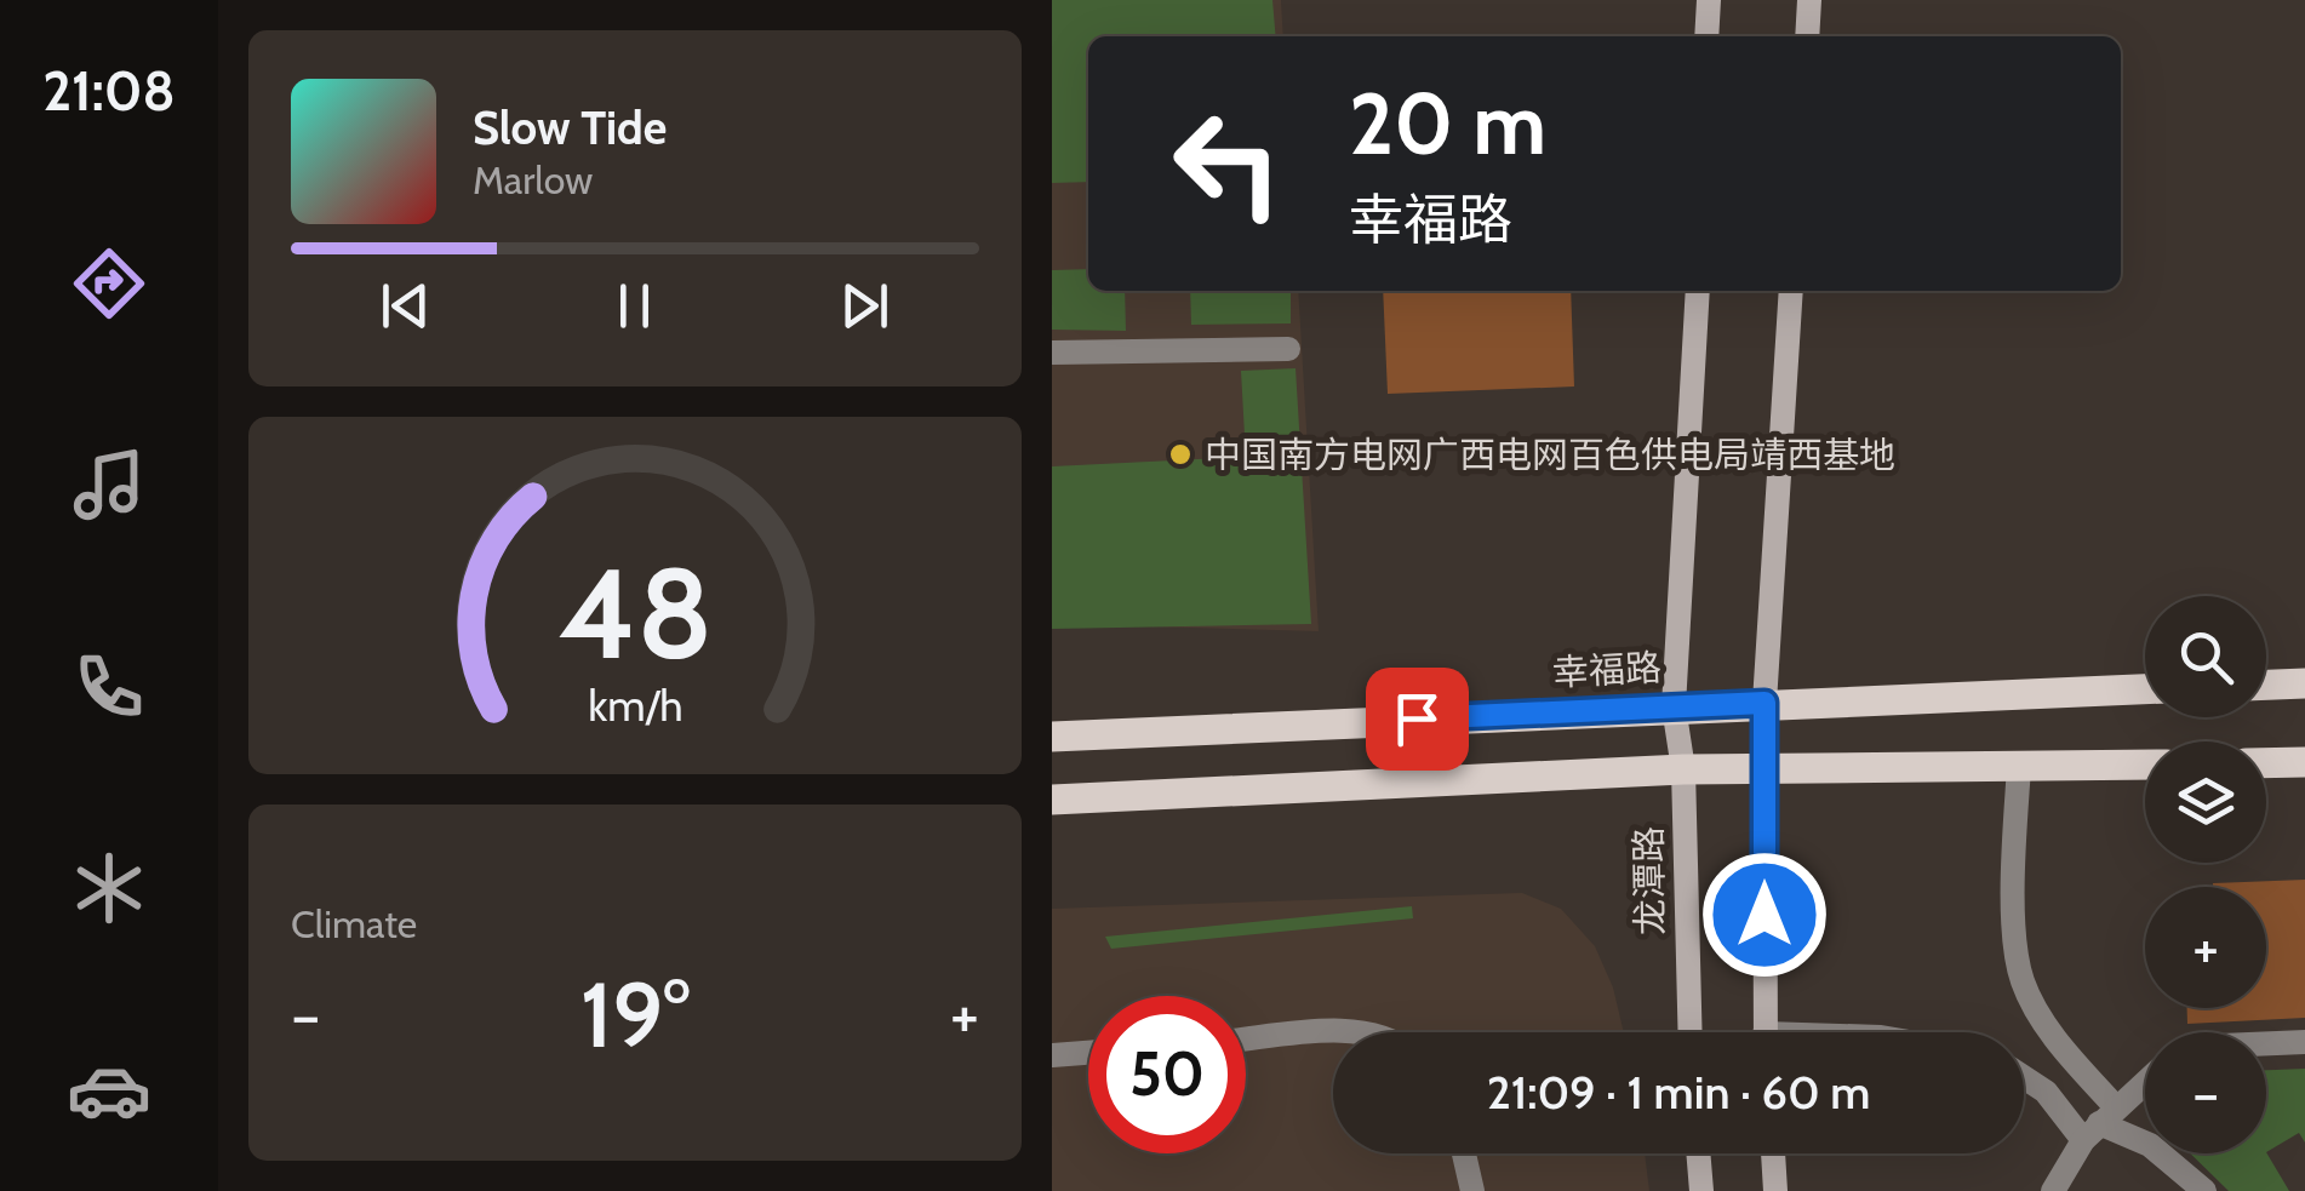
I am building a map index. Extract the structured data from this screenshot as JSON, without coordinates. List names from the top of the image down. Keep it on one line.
{"streets":{"main road":["幸福路","龙潭路"]},"crossings":[["幸福路","龙潭路"]],"places":["中国南方电网广西电网百色供电局靖西基地"],"page":{"tabs":"21:08","turn":["20 m","幸福路"],"song":["Slow Tide","Marlow"],"map_buttons":["+","−"],"tile":"Climate","heat":["−","19°","+"],"limit":"50","trip":"21:09 · 1 min · 60 m","gauge":["48","km/h"]}}
